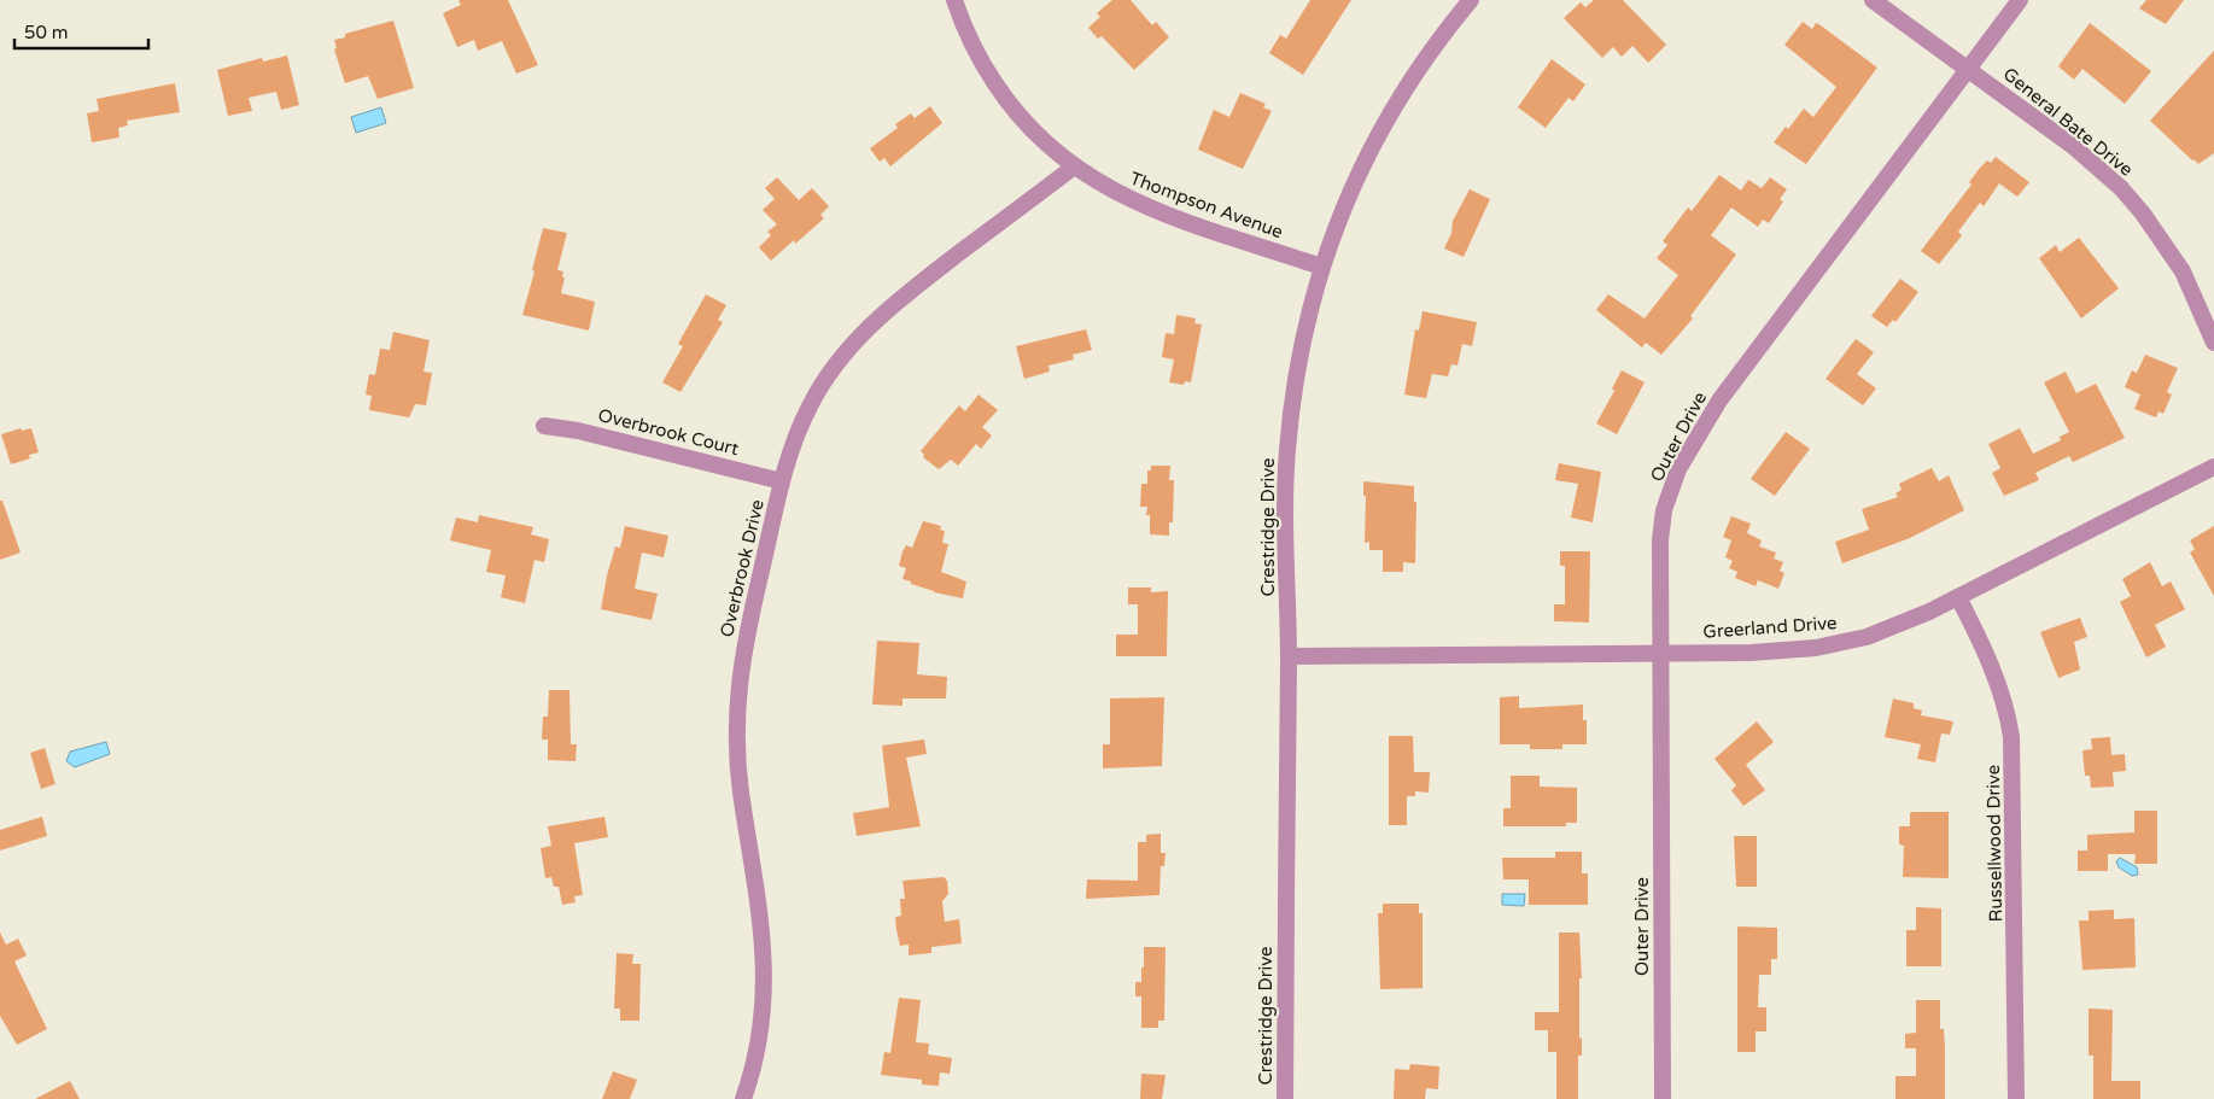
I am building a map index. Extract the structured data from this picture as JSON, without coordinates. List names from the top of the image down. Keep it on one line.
{"streets":{"street":["General Bate Drive","Thompson Avenue","Overbrook Court","Outer Drive","Crestridge Drive","Overbrook Drive","Greerland Drive","Russellwood Drive"]},"crossings":[["General Bate Drive","Outer Drive"],["Thompson Avenue","Crestridge Drive"],["Thompson Avenue","Overbrook Drive"],["Overbrook Court","Overbrook Drive"],["Outer Drive","Greerland Drive"],["Crestridge Drive","Greerland Drive"],["Greerland Drive","Russellwood Drive"]],"scale_bar":"50 m"}
